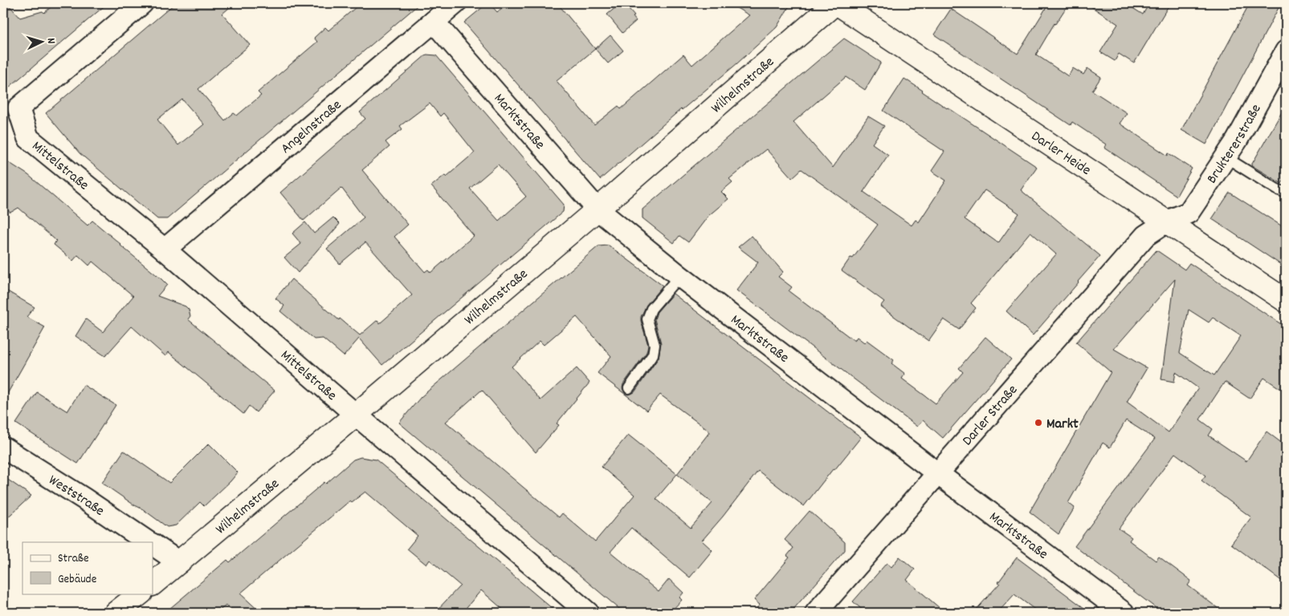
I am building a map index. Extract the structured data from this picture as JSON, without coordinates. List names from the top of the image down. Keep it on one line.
{"streets":{"street":["Wilhelmstraße","Marktstraße","Angelnstraße","Bruktererstraße","Darler Heide","Mittelstraße","Darler Straße","Weststraße"]},"crossings":[["Wilhelmstraße","Marktstraße"],["Wilhelmstraße","Darler Heide"],["Wilhelmstraße","Mittelstraße"],["Wilhelmstraße","Weststraße"],["Marktstraße","Angelnstraße"],["Marktstraße","Darler Straße"],["Angelnstraße","Mittelstraße"],["Bruktererstraße","Darler Heide"],["Bruktererstraße","Darler Straße"],["Darler Heide","Darler Straße"]],"places":["Markt"],"legend":["Straße","Gebäude"],"north":"right"}
